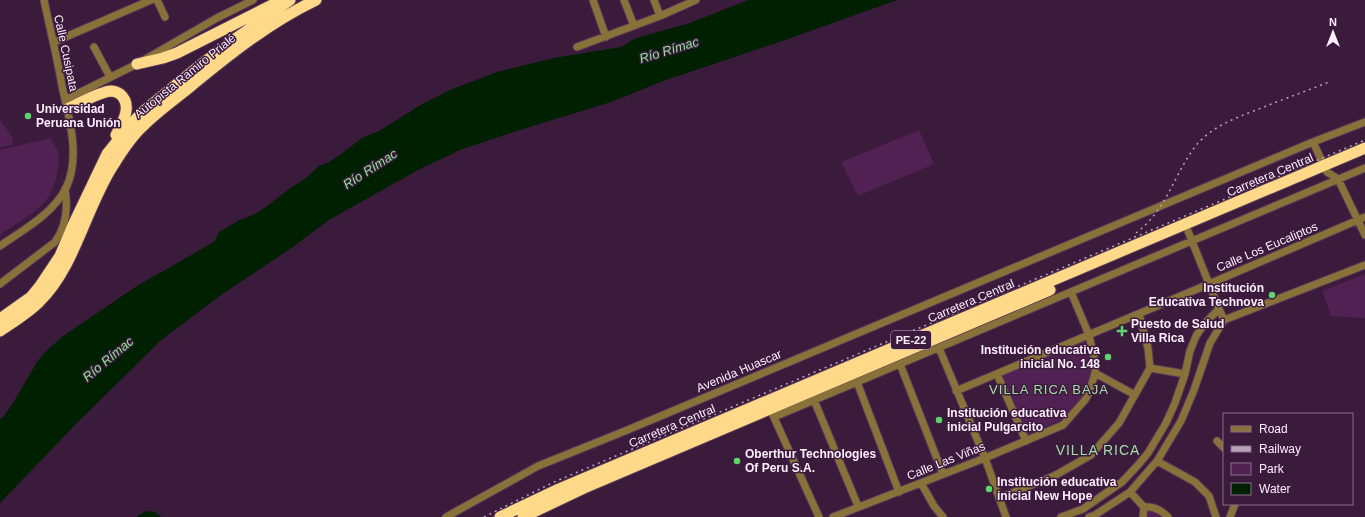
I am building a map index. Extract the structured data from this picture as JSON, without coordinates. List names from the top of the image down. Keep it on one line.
{"streets":{"highway":["Autopista Ramiro Prialé","Carretera Central","PE-22"],"street":["Calle Cusipata","Calle Los Eucaliptos","Avenida Huascar","Calle Las Viñas"]},"crossings":[["Calle Los Eucaliptos","Calle Las Viñas"]],"districts":["VILLA RICA BAJA","VILLA RICA"],"water":["Río Rímac"],"places":{"other":["Universidad Peruana Unión","Institución Educativa Technova","Institución educativa inicial No. 148","Institución educativa inicial Pulgarcito","Oberthur Technologies Of Peru S.A.","Institución educativa inicial New Hope"],"health":["Puesto de Salud Villa Rica"]},"legend":["Road","Railway","Park","Water"],"north":"top"}
